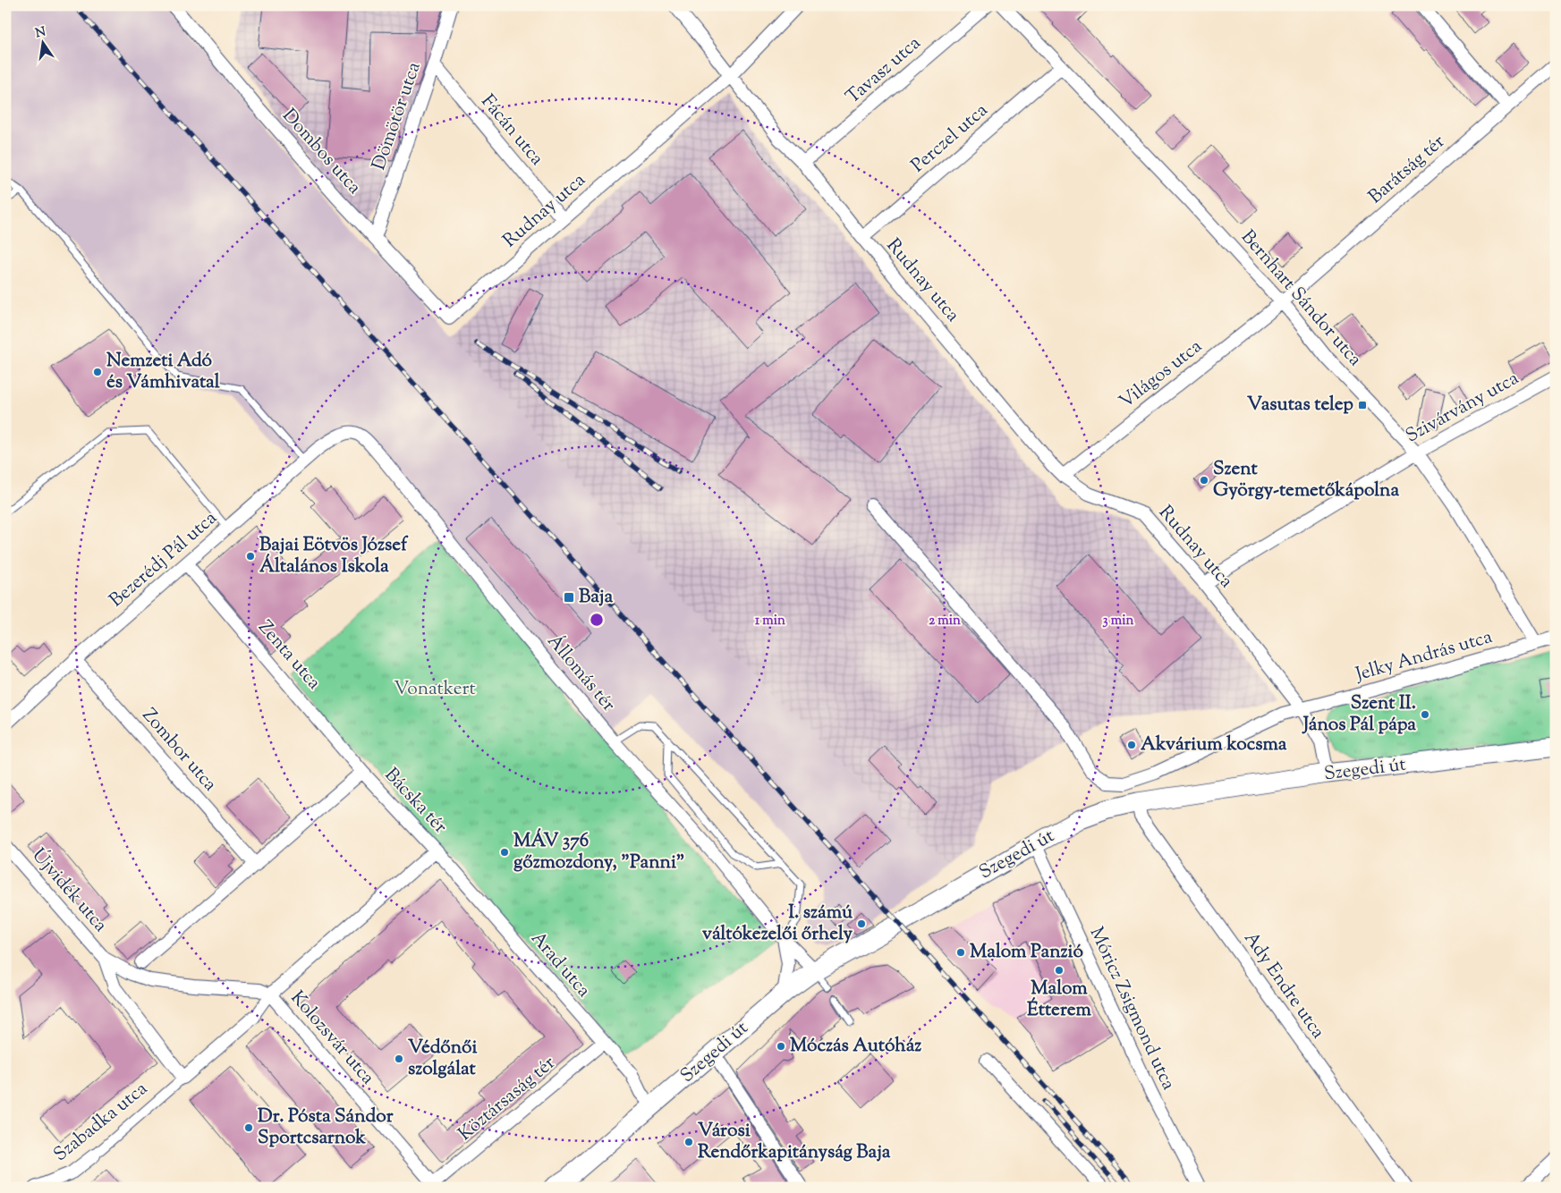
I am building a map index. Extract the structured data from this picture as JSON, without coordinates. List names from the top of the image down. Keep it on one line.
{"streets":{"main road":["Szegedi út"],"street":["Tavasz utca","Dömötör utca","Fácán utca","Perczel utca","Dombos utca","Barátság tér","Rudnay utca","Bernhart Sándor utca","Világos utca","Szivárvány utca","Bezerédj Pál utca","Zenta utca","Jelky András utca","Állomás tér","Zombor utca","Bácska tér","Újvidék utca","Arad utca","Ady Endre utca","Móricz Zsigmond utca","Kolozsvár utca","Köztársaság tér","Szabadka utca"]},"crossings":[["Tavasz utca","Rudnay utca"],["Dömötör utca","Fácán utca"],["Dömötör utca","Dombos utca"],["Fácán utca","Rudnay utca"],["Perczel utca","Rudnay utca"],["Perczel utca","Bernhart Sándor utca"],["Dombos utca","Rudnay utca"],["Barátság tér","Bernhart Sándor utca"],["Barátság tér","Világos utca"],["Rudnay utca","Világos utca"],["Rudnay utca","Szivárvány utca"],["Rudnay utca","Jelky András utca"],["Rudnay utca","Szegedi út"],["Bernhart Sándor utca","Világos utca"],["Bernhart Sándor utca","Szivárvány utca"],["Bernhart Sándor utca","Jelky András utca"],["Bezerédj Pál utca","Zenta utca"],["Bezerédj Pál utca","Állomás tér"],["Bezerédj Pál utca","Zombor utca"],["Zenta utca","Bácska tér"],["Állomás tér","Szegedi út"],["Zombor utca","Bácska tér"],["Szegedi út","Arad utca"],["Szegedi út","Ady Endre utca"],["Szegedi út","Móricz Zsigmond utca"],["Bácska tér","Arad utca"],["Bácska tér","Kolozsvár utca"],["Bácska tér","Szabadka utca"],["Arad utca","Köztársaság tér"],["Kolozsvár utca","Köztársaság tér"]],"parks":["Vonatkert"],"places":{"other":["Nemzeti Adó és Vámhivatal","Szent György-temetőkápolna","Bajai Eötvös József Általános Iskola","Szent II. János Pál pápa","Akvárium kocsma","MÁV 376 gőzmozdony, \"Panni\"","I. számú váltókezelői őrhely","Malom Panzió","Malom Étterem","Móczás Autóház","Védőnői szolgálat","Dr. Pósta Sándor Sportcsarnok","Városi Rendőrkapitányság Baja"],"transit":["Vasutas telep","Baja"]},"north":"top","rings":["1 min","2 min","3 min"]}
